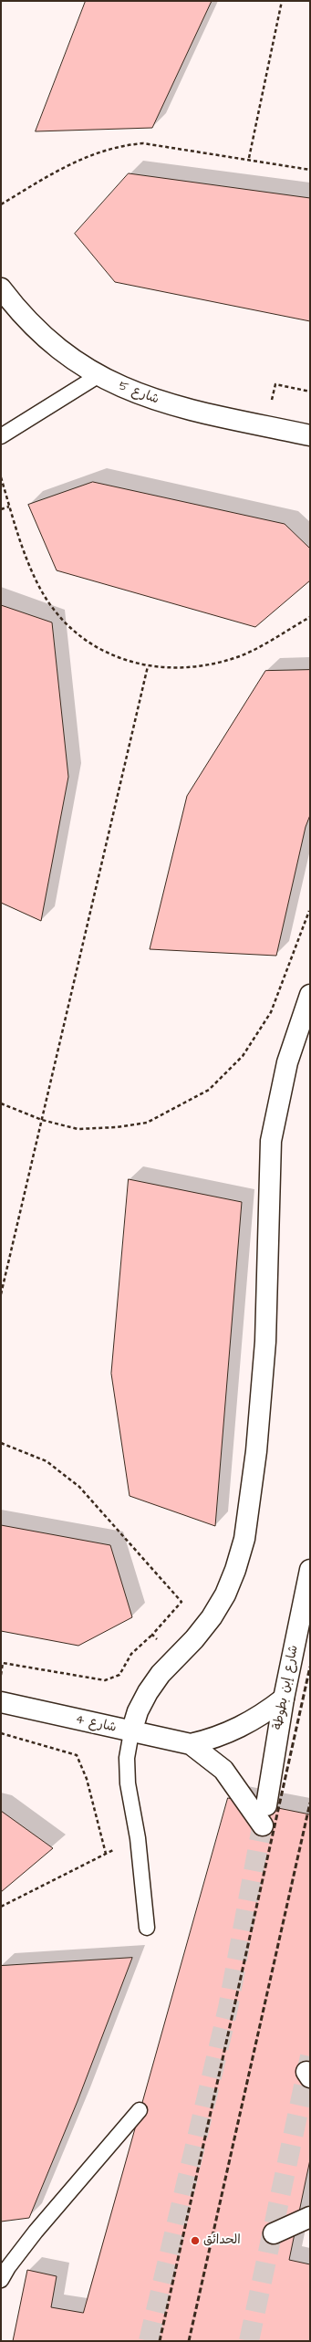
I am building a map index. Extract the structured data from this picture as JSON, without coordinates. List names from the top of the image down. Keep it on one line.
{"streets":{"street":["شارع 5","شارع إبن بطوطة","شارع 4"]},"crossings":[["شارع إبن بطوطة","شارع 4"]],"places":["الحدائق"]}
